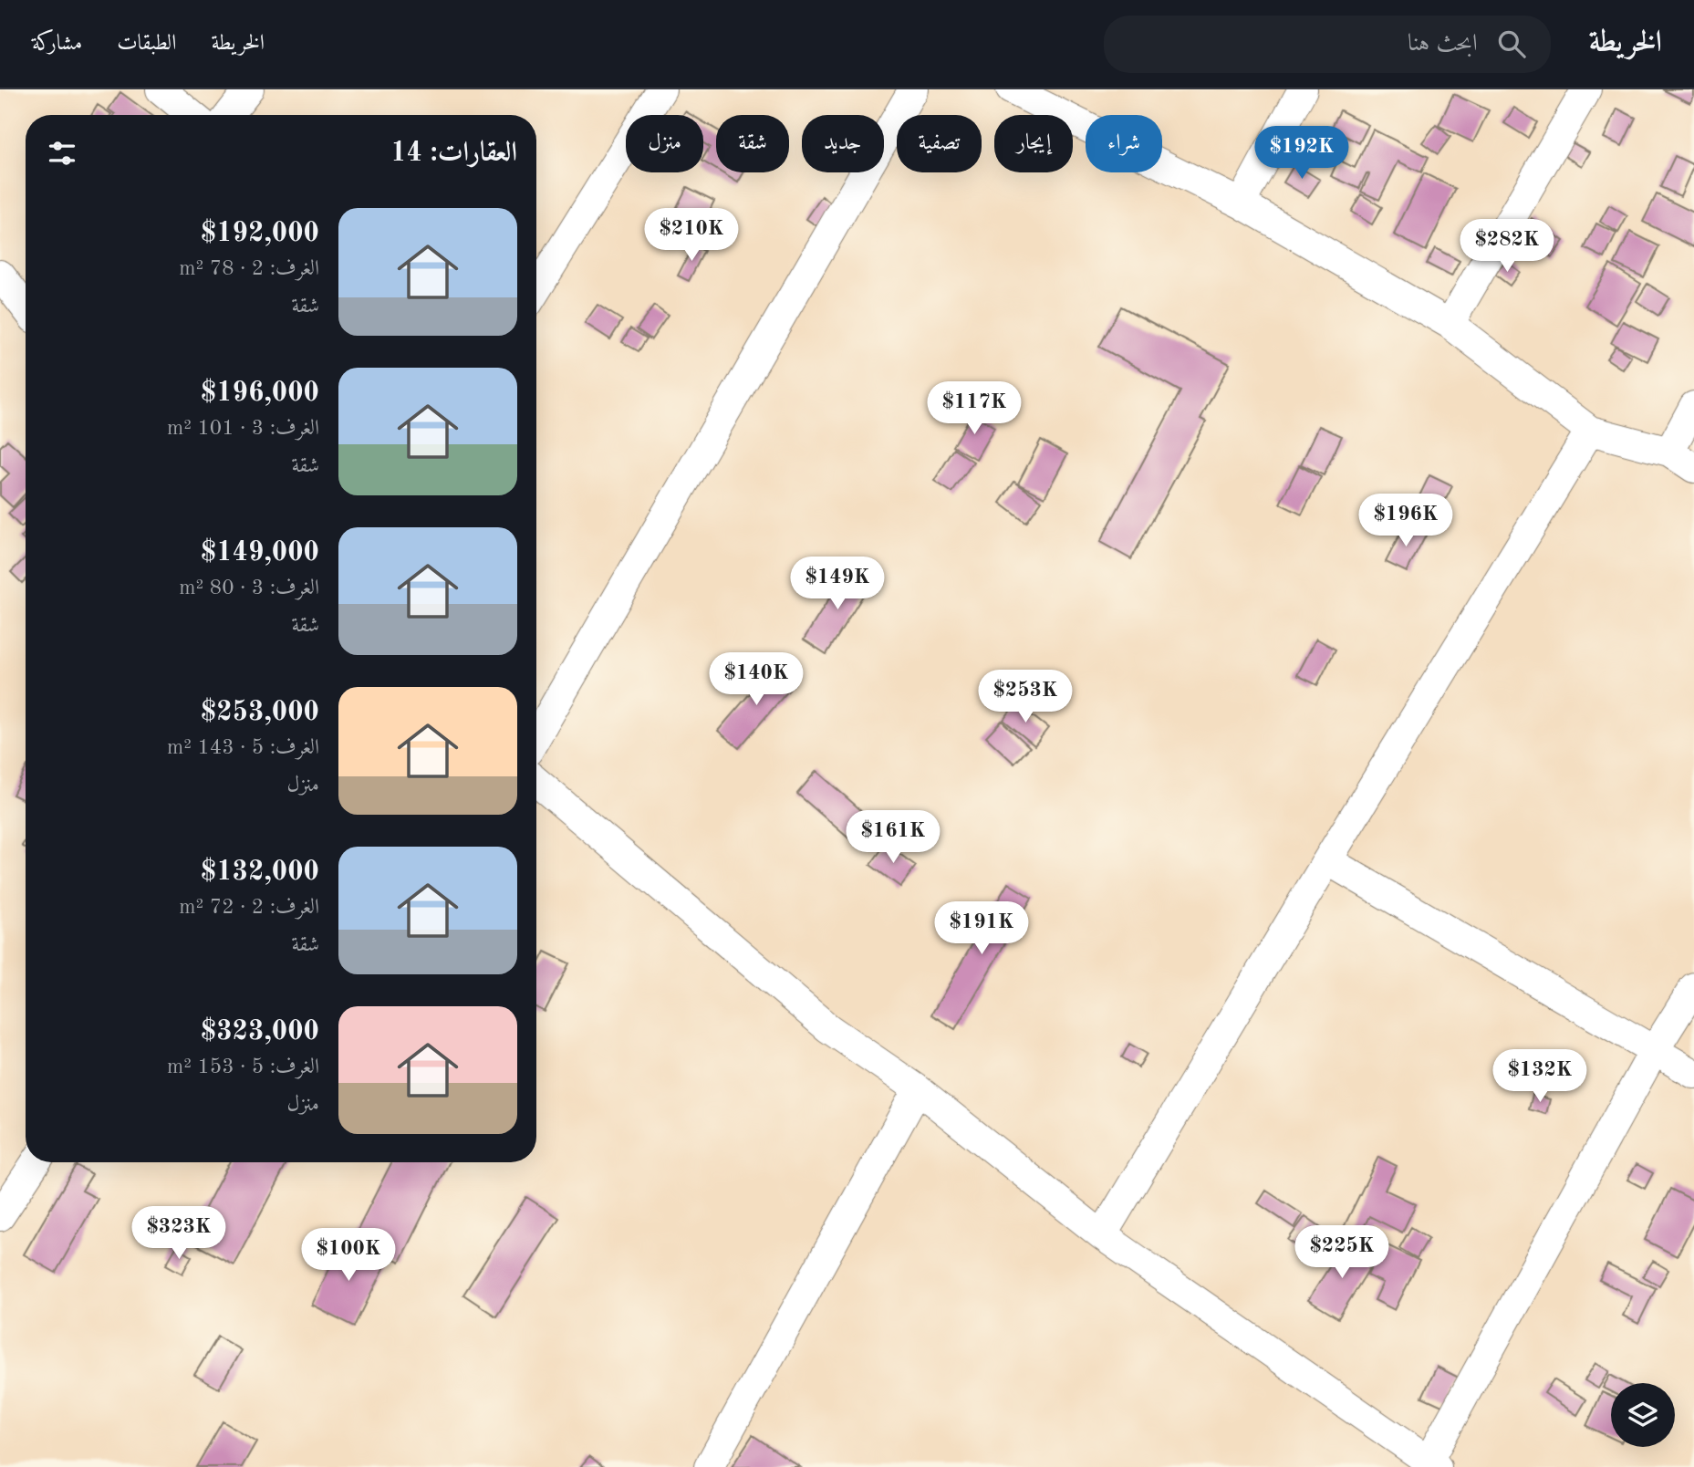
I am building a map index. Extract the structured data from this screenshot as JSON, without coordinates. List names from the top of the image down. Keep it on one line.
{"page":{"header":"الخريطة","search":"ابحث هنا","nav":["الخريطة","الطبقات","مشاركة"],"chip":["شراء","إيجار","تصفية","جديد","شقة","منزل"],"heading":"العقارات: 14","price":["$192K","$210K","$282K","$117K","$196K","$149K","$140K","$253K","$161K","$191K","$132K","$323K","$225K","$100K"],"list":[{"name":"$192,000","note":"الغرف: 2 · 78 m² · شقة"},{"name":"$196,000","note":"الغرف: 3 · 101 m² · شقة"},{"name":"$149,000","note":"الغرف: 3 · 80 m² · شقة"},{"name":"$253,000","note":"الغرف: 5 · 143 m² · منزل"},{"name":"$132,000","note":"الغرف: 2 · 72 m² · شقة"},{"name":"$323,000","note":"الغرف: 5 · 153 m² · منزل"}]}}
